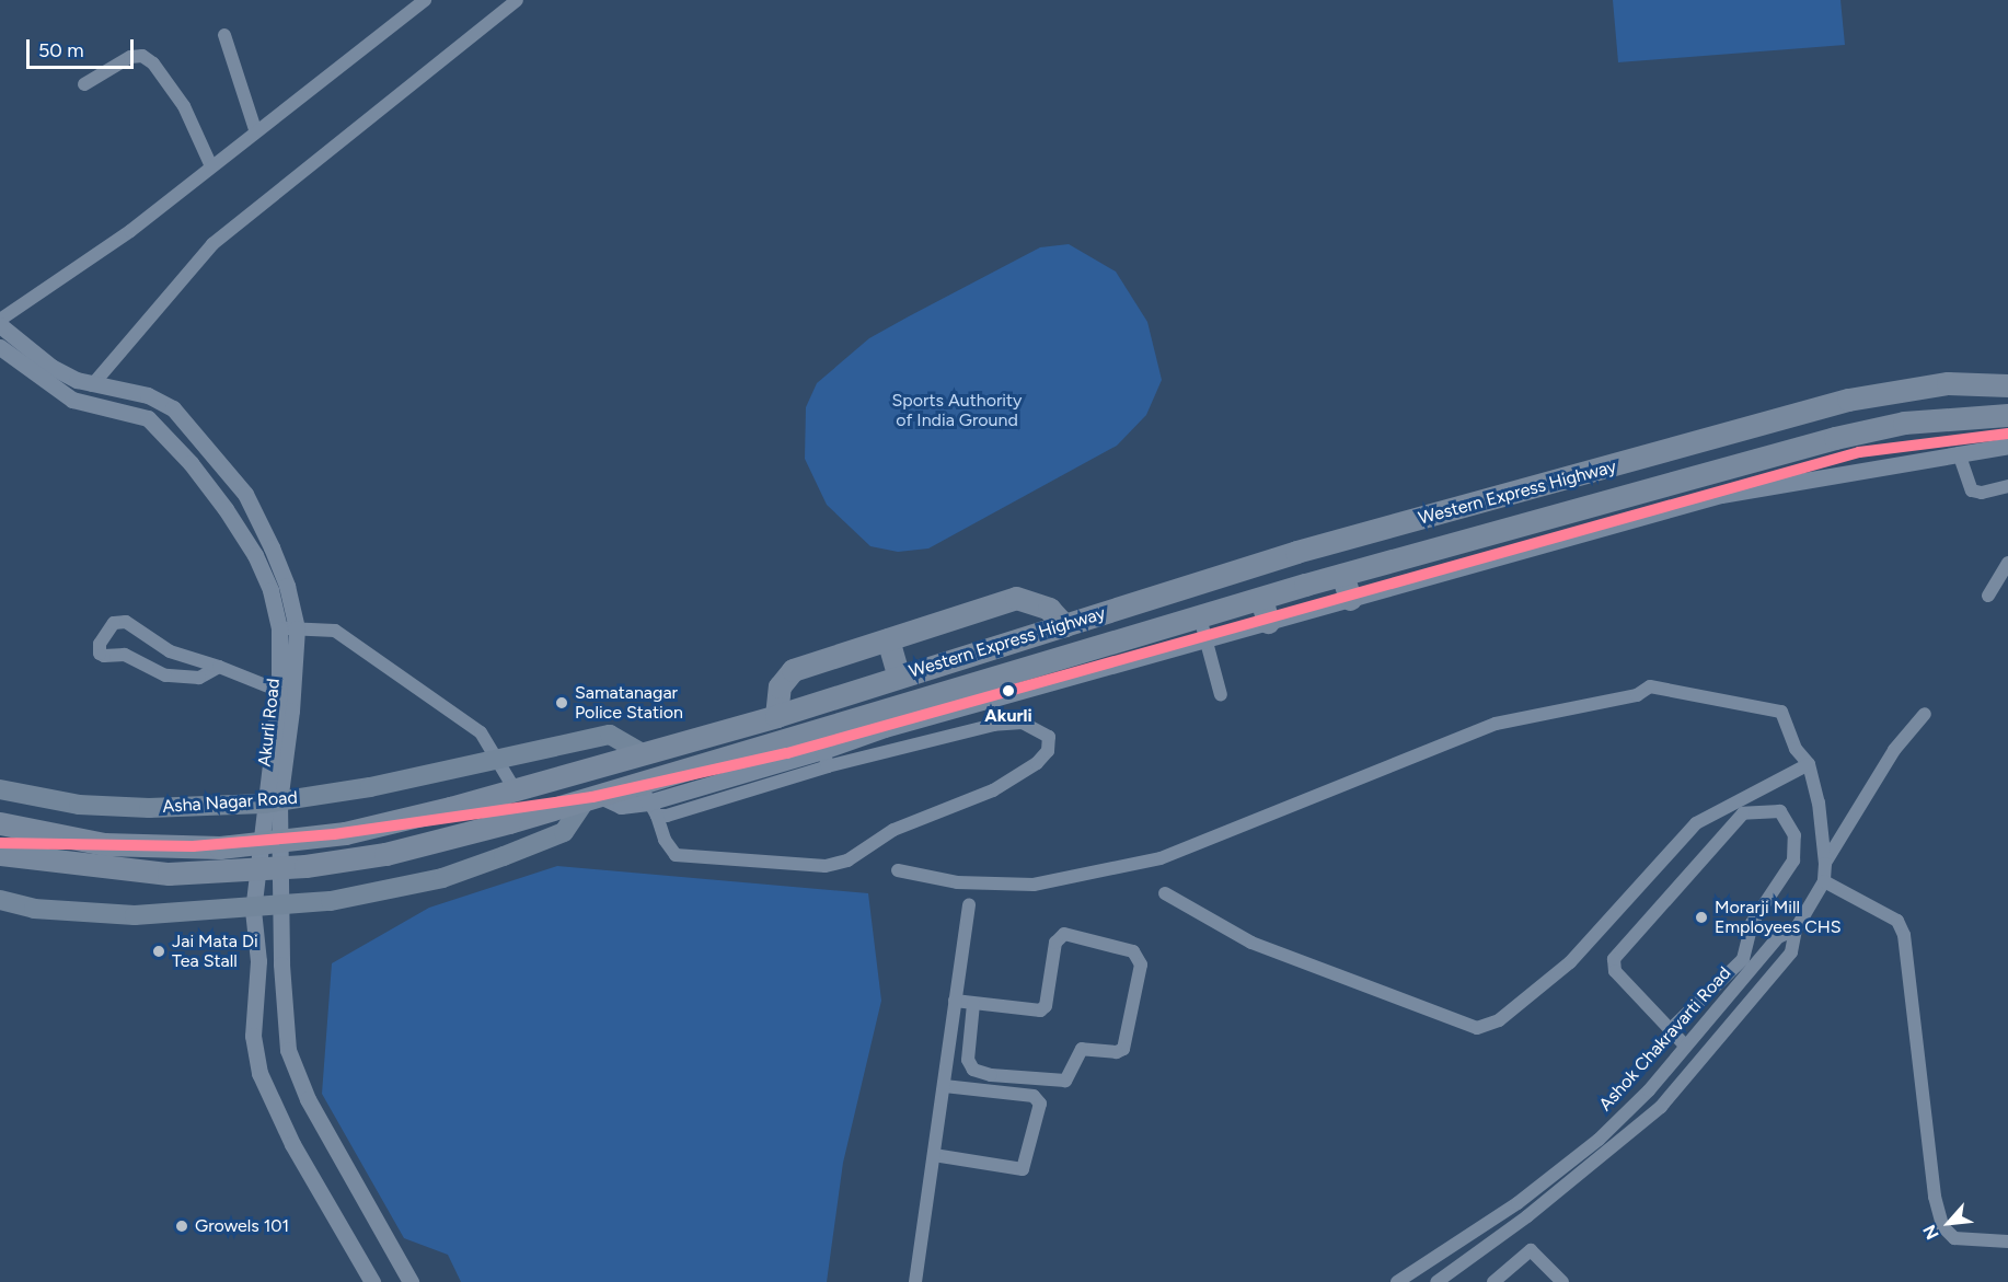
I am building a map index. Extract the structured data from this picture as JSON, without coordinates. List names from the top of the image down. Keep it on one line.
{"streets":{"highway":["Western Express Highway"],"main road":["Asha Nagar Road"],"street":["Akurli Road","Ashok Chakravarti Road"]},"crossings":[["Western Express Highway","Asha Nagar Road"],["Akurli Road","Asha Nagar Road"]],"parks":["Sports Authority of India Ground"],"places":["Akurli","Samatanagar Police Station","Morarji Mill Employees CHS","Jai Mata Di Tea Stall","Growels 101"],"scale_bar":"50 m","north":"bottom left"}
